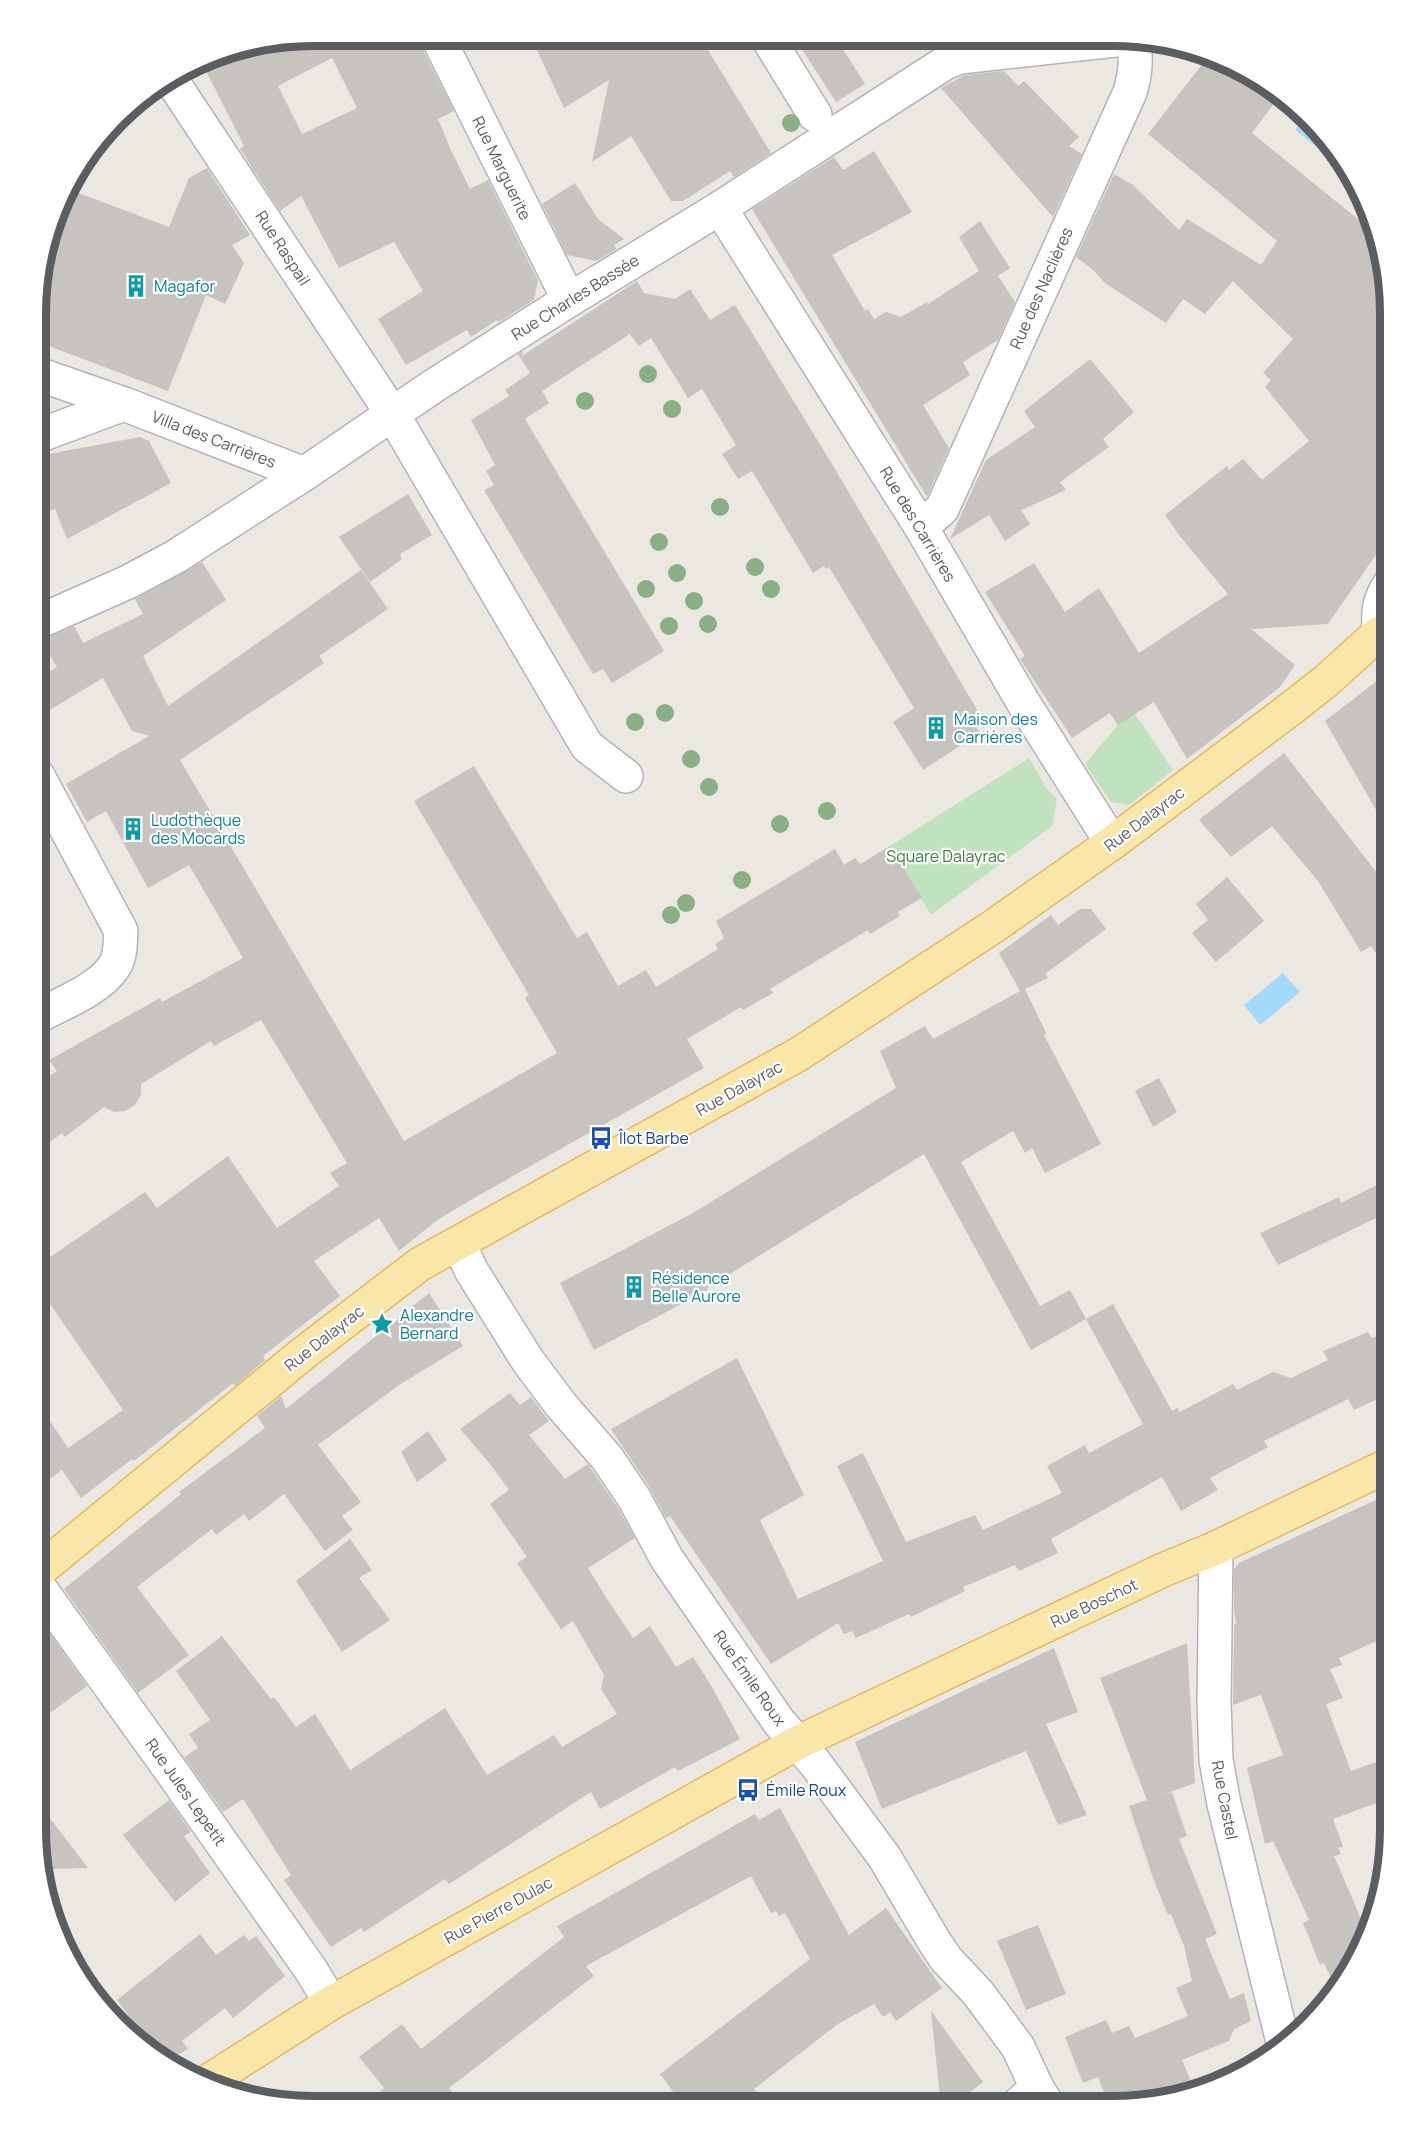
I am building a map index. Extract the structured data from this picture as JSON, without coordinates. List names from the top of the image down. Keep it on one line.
{"streets":{"main road":["Rue Dalayrac","Rue Boschot","Rue Pierre Dulac"],"street":["Rue Marguerite","Rue Raspail","Rue des Naclières","Rue Charles Bassée","Villa des Carrières","Rue des Carrières","Rue Émile Roux","Rue Jules Lepetit","Rue Castel"]},"crossings":[["Rue Marguerite","Rue Charles Bassée"],["Rue Raspail","Rue Charles Bassée"],["Rue des Naclières","Rue des Carrières"],["Rue Charles Bassée","Villa des Carrières"],["Rue Charles Bassée","Rue des Carrières"],["Rue des Carrières","Rue Dalayrac"],["Rue Dalayrac","Rue Émile Roux"],["Rue Boschot","Rue Émile Roux"],["Rue Boschot","Rue Castel"],["Rue Boschot","Rue Pierre Dulac"],["Rue Émile Roux","Rue Pierre Dulac"],["Rue Jules Lepetit","Rue Pierre Dulac"]],"parks":["Square Dalayrac"],"places":{"building":["Magafor","Maison des Carrières","Ludothèque des Mocards","Résidence Belle Aurore"],"bus stop":["Îlot Barbe","Émile Roux"],"place":["Alexandre Bernard"]}}
